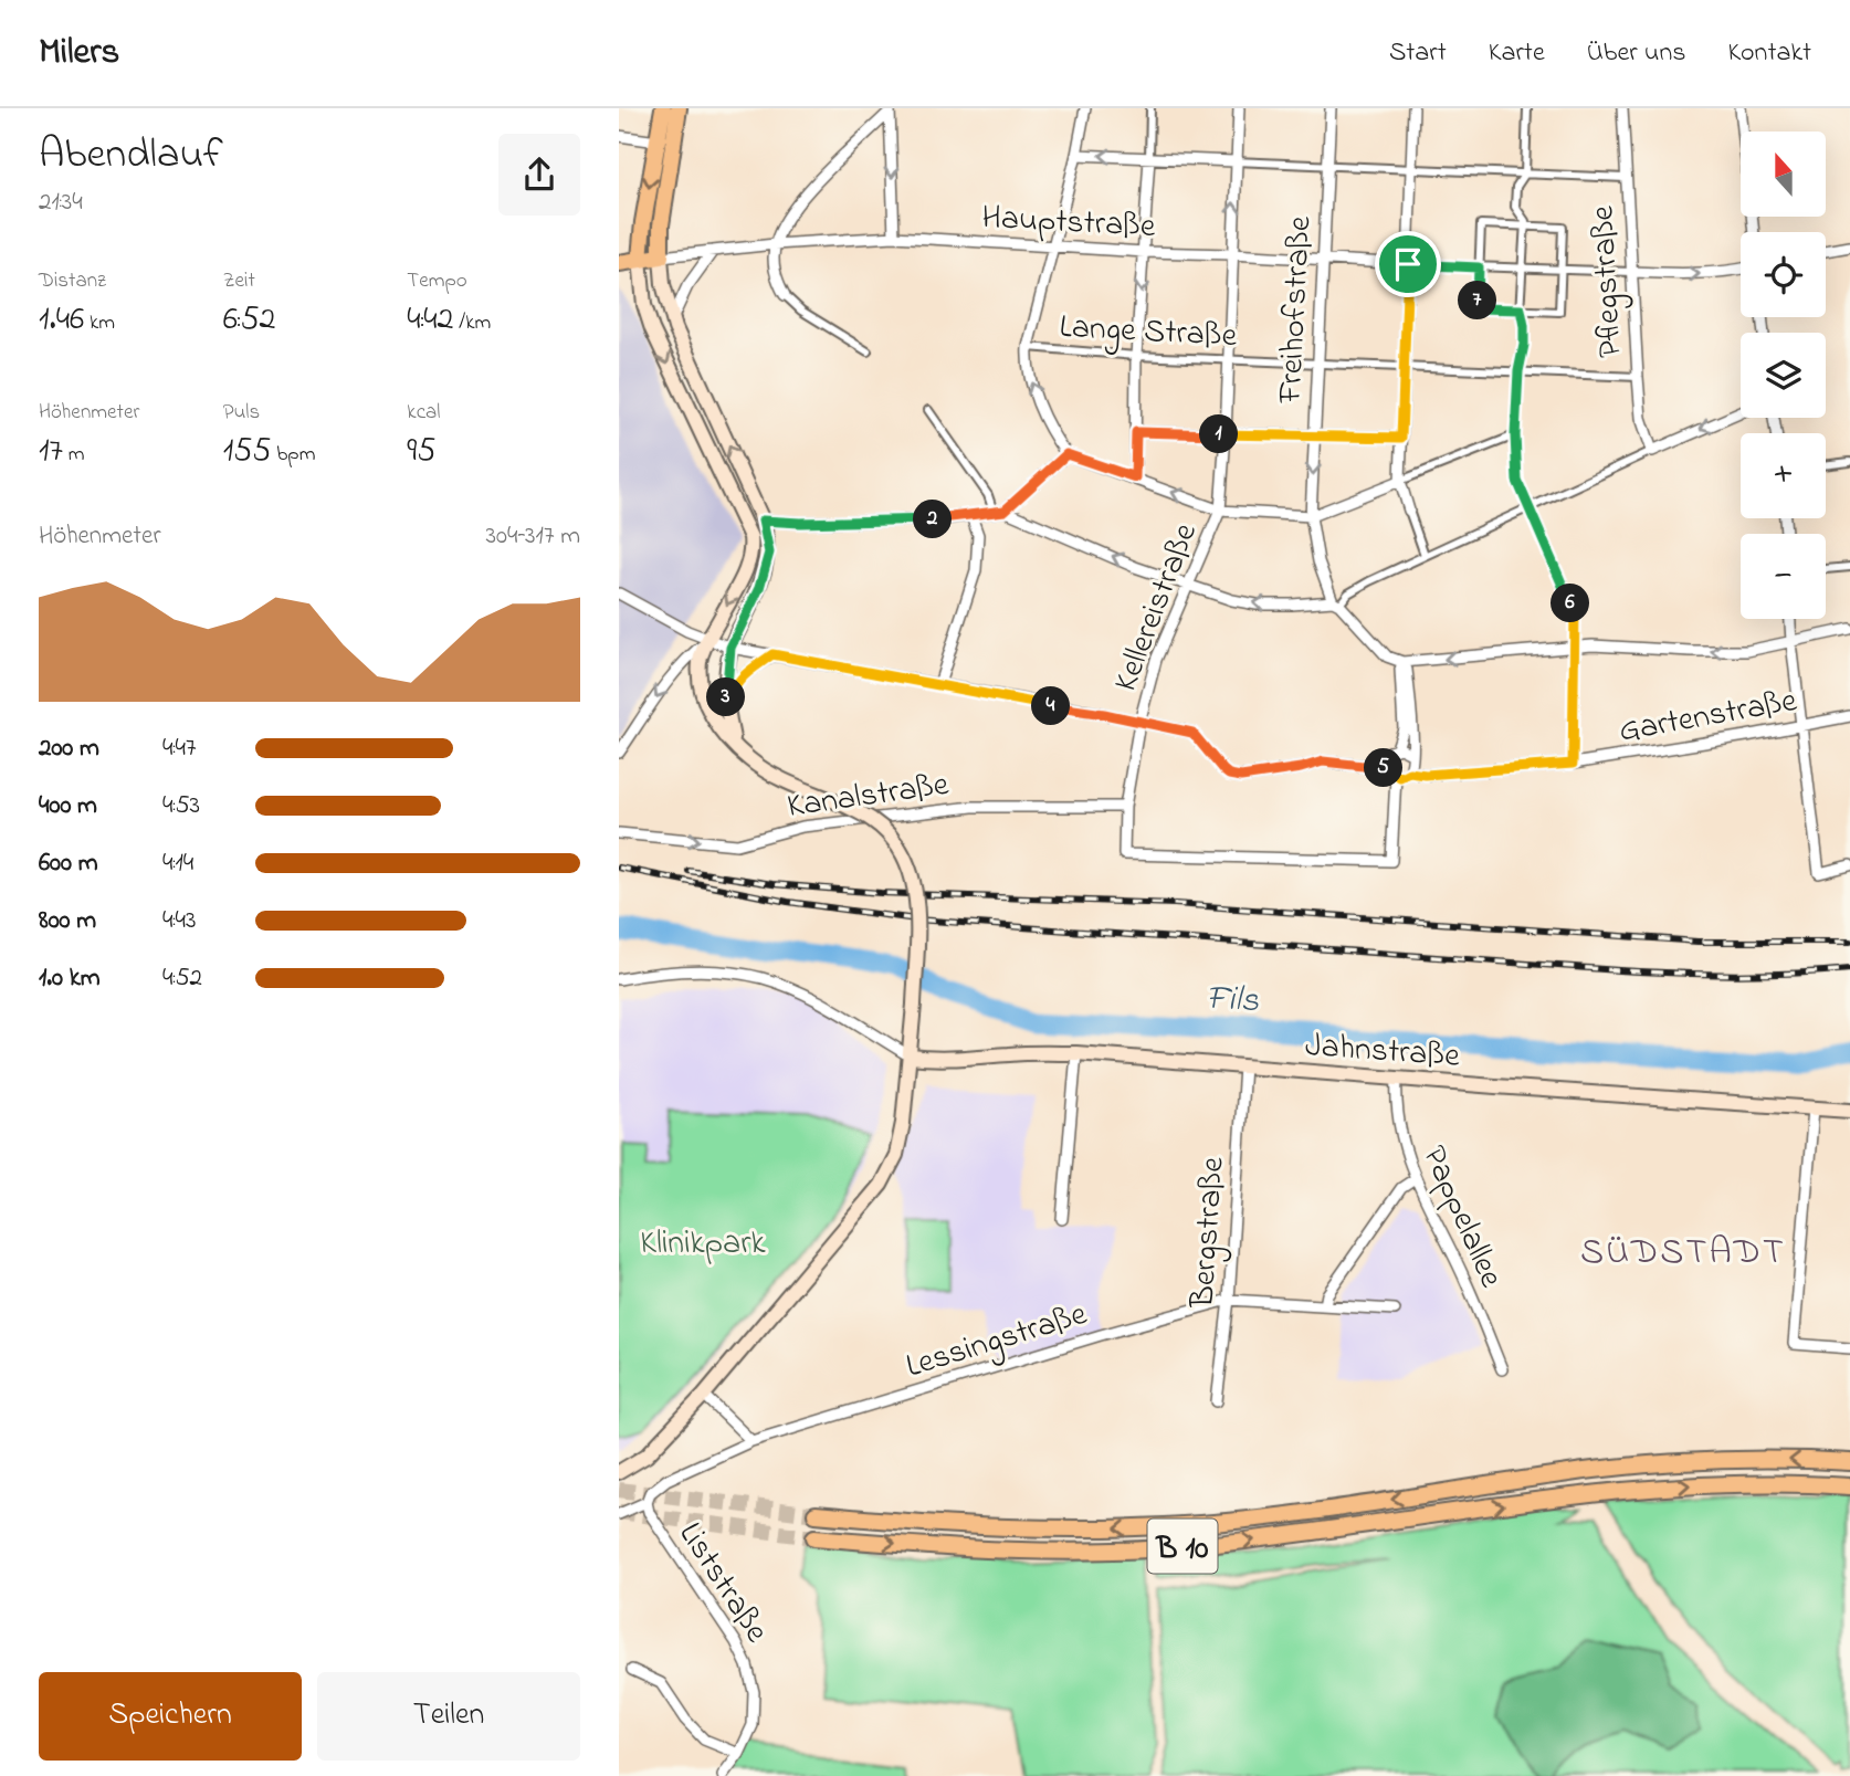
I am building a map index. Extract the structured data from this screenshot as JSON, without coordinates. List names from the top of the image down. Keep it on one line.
{"streets":{"main road":["Jahnstraße","B 10"],"street":["Hauptstraße","Pflegstraße","Freihofstraße","Lange Straße","Kellereistraße","Gartenstraße","Kanalstraße","Pappelallee","Bergstraße","Lessingstraße","Liststraße"]},"crossings":[["Hauptstraße","Pflegstraße"],["Hauptstraße","Freihofstraße"],["Hauptstraße","Kellereistraße"],["Pflegstraße","Lange Straße"],["Freihofstraße","Lange Straße"],["Lange Straße","Kellereistraße"],["Kellereistraße","Gartenstraße"],["Kellereistraße","Kanalstraße"],["Jahnstraße","Pappelallee"],["Jahnstraße","Bergstraße"],["Bergstraße","Lessingstraße"],["Lessingstraße","Liststraße"]],"one_way":["Kanalstraße"],"districts":["SÜDSTADT"],"water":["Fils"],"parks":["Klinikpark"],"north":"top","page":{"header":"Milers","nav":["Start","Karte","Über uns","Kontakt"],"heading":["Abendlauf","21:34"],"map_buttons":["+","−"],"stats":[["Distanz","1.46 km"],["Zeit","6:52"],["Tempo","4:42 /km"],["Höhenmeter","17 m"],["Puls","155 bpm"],["kcal","95"]],"pins":["7","1","2","6","3","4","5"],"chart":["Höhenmeter","304–317 m"],"list":[{"name":"200 m","note":"4:47"},{"name":"400 m","note":"4:53"},{"name":"600 m","note":"4:14"},{"name":"800 m","note":"4:43"},{"name":"1.0 km","note":"4:52"}],"buttons":["Speichern","Teilen"]}}
